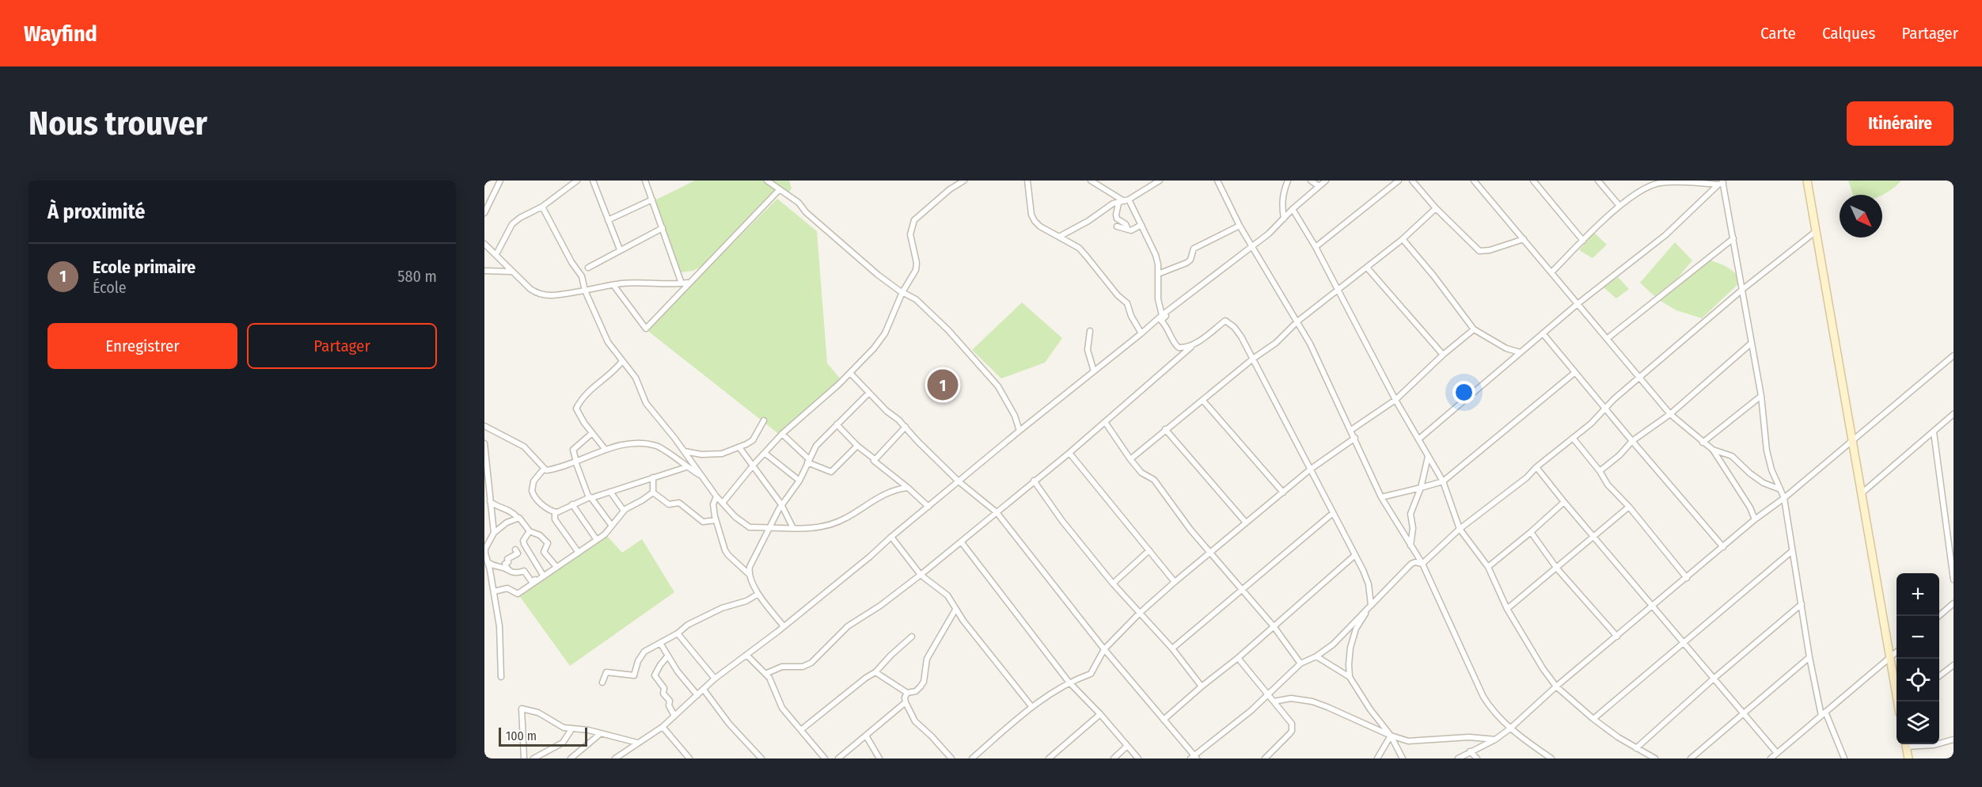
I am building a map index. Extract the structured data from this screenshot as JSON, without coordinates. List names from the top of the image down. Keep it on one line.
{"scale_bar":"100 m","north":"bottom right","page":{"header":"Wayfind","nav":["Carte","Calques","Partager"],"buttons":["Itinéraire",["Enregistrer","Partager"]],"title":"Nous trouver","heading":"À proximité","list":[{"mark":"1","name":"Ecole primaire","note":"École","value":"580 m"}],"pins":"1","map_buttons":["+","−"],"scale":"100 m"}}
